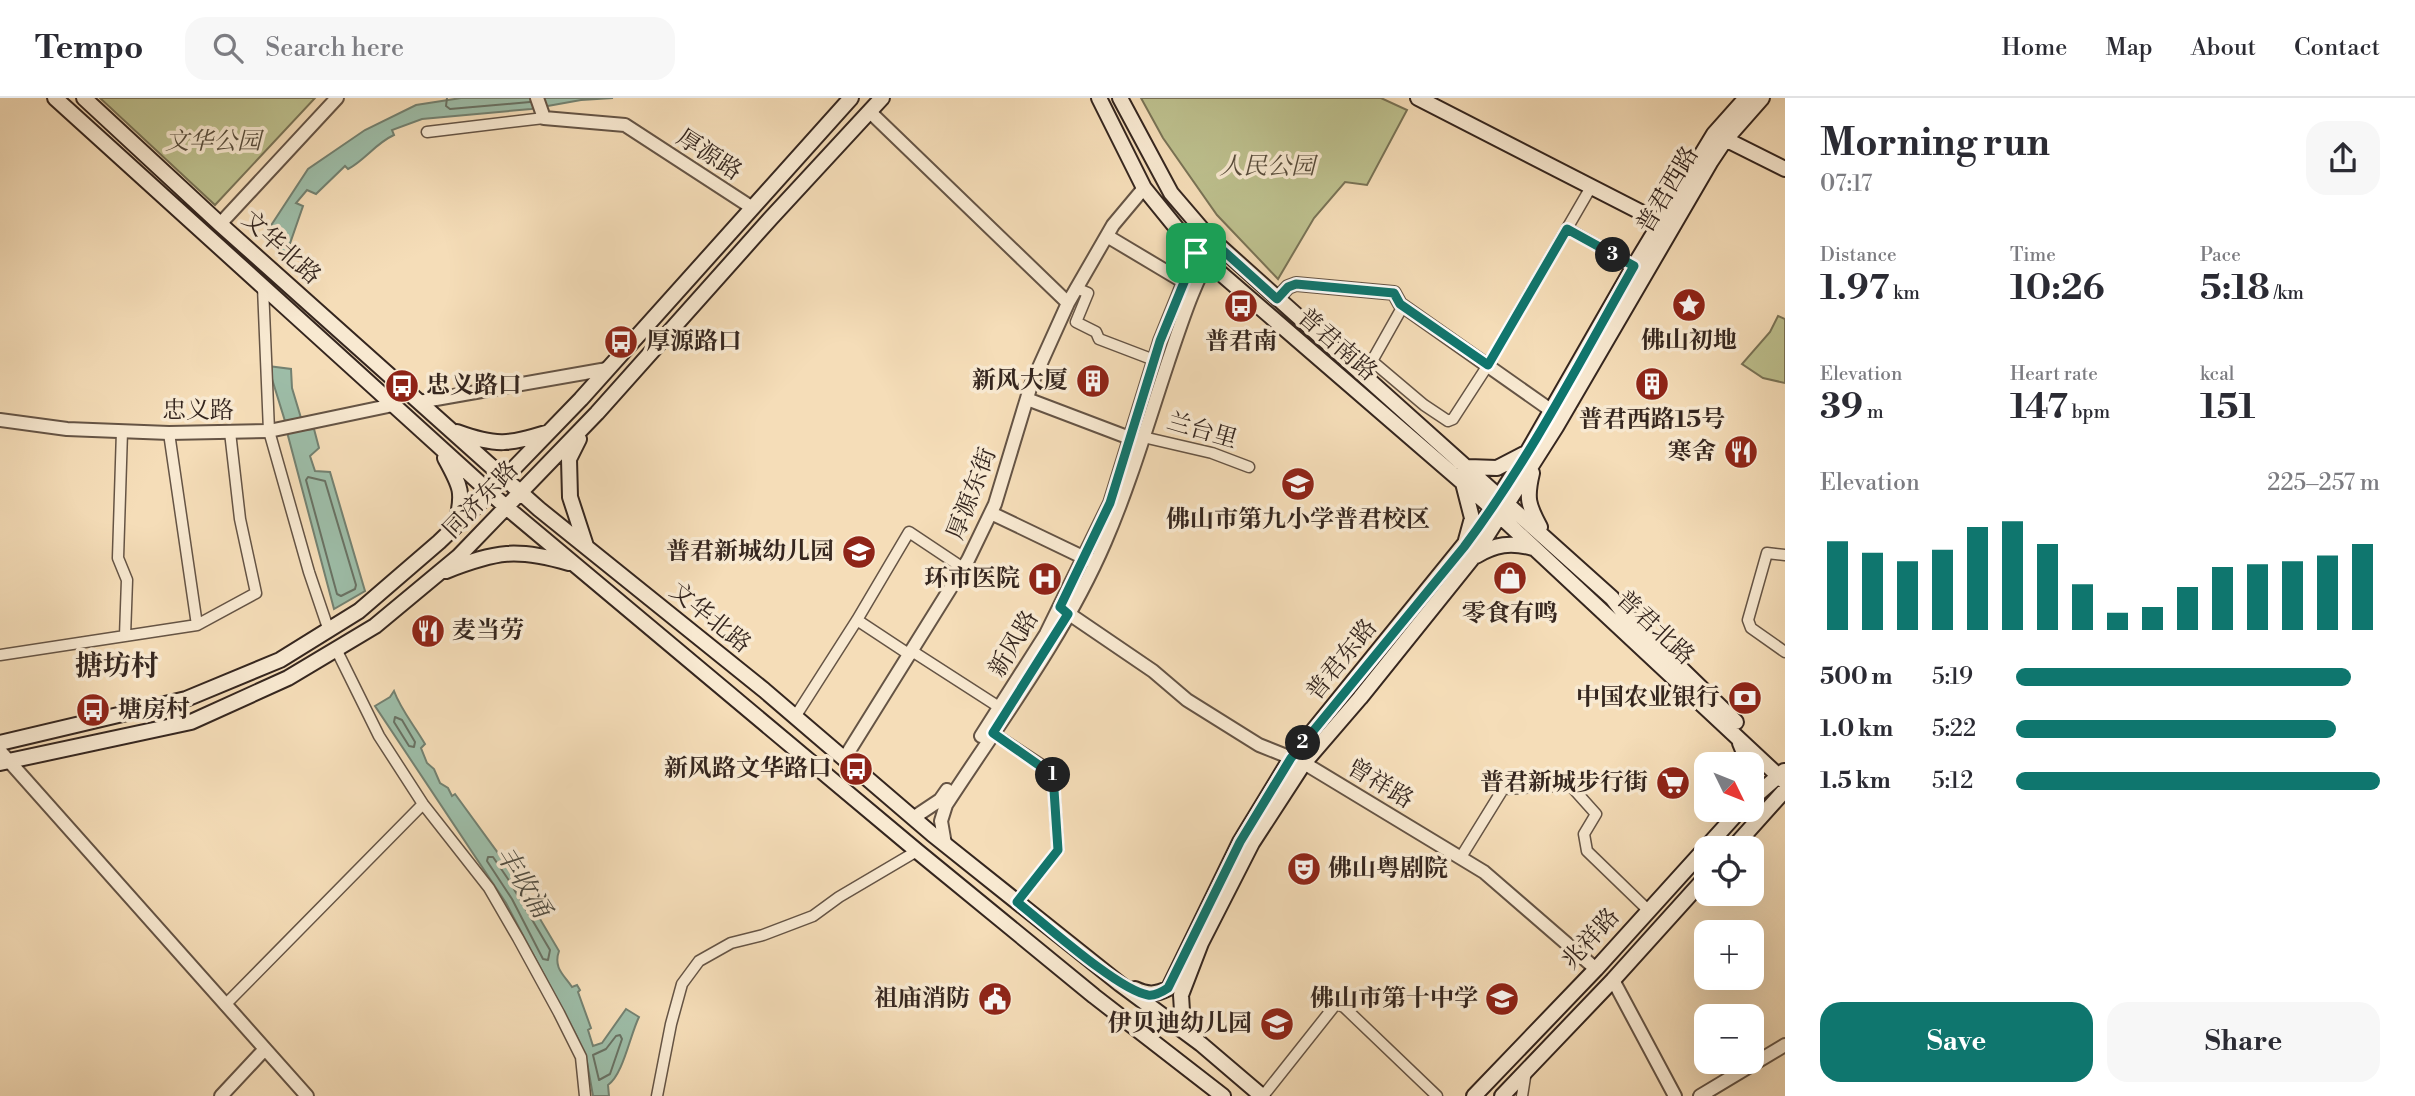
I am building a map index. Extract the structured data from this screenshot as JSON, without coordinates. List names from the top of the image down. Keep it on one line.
{"streets":{"main road":["普君西路","文华北路","普君南路","同济东路","普君北路","普君东路","兆祥路"],"street":["厚源路","忠义路","兰台里","厚源东街","新风路","曾祥路"]},"crossings":[["厚源路","同济东路"],["普君西路","普君南路"],["普君西路","普君北路"],["普君西路","普君东路"],["文华北路","忠义路"],["文华北路","厚源东街"],["文华北路","同济东路"],["文华北路","新风路"],["普君南路","普君北路"],["普君南路","新风路"],["普君南路","普君东路"],["兰台里","新风路"],["普君北路","普君东路"],["新风路","曾祥路"],["普君东路","曾祥路"],["曾祥路","兆祥路"]],"districts":["搪坊村"],"water":["丰收涌"],"parks":["文华公园","人民公园"],"places":{"place":["佛山初地"],"bus stop":["普君南","厚源路口","忠义路口","塘房村","新风路文华路口"],"building":["新风大厦","普君西路15号"],"restaurant":["寒舍","麦当劳"],"school or university":["佛山市第九小学普君校区","普君新城幼儿园","佛山市第十中学","伊贝迪幼儿园"],"shop":["零食有鸣"],"hospital":["环市医院"],"bank":["中国农业银行"],"supermarket":["普君新城步行街"],"theatre":["佛山粤剧院"],"public building":["祖庙消防"]},"north":"bottom right","page":{"header":"Tempo","search":"Search here","nav":["Home","Map","About","Contact"],"heading":["Morning run","07:17"],"stats":[["Distance","1.97 km"],["Time","10:26"],["Pace","5:18 /km"],["Elevation","39 m"],["Heart rate","147 bpm"],["kcal","151"]],"pins":["3","2","1"],"chart":["Elevation","225–257 m"],"list":[{"name":"500 m","note":"5:19"},{"name":"1.0 km","note":"5:22"},{"name":"1.5 km","note":"5:12"}],"map_buttons":["+","−"],"buttons":["Save","Share"]}}
